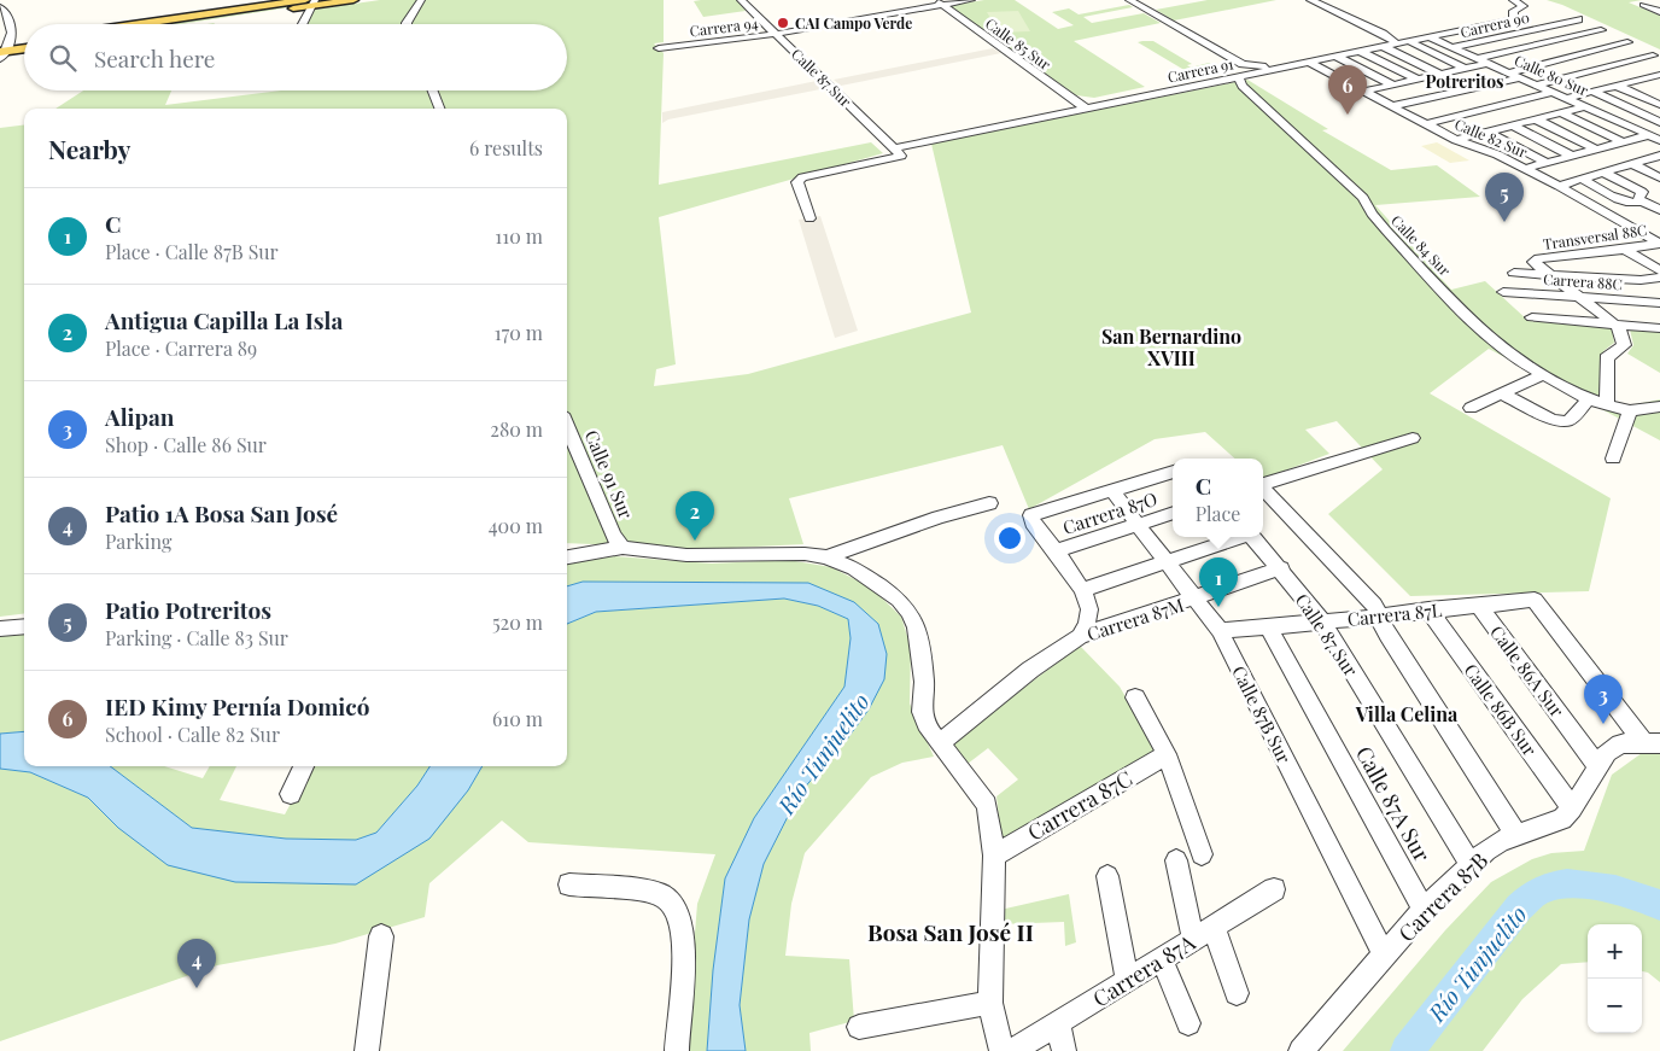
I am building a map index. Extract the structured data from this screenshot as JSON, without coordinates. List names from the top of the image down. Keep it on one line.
{"streets":{"street":["Carrera 90","Carrera 94","Calle 85 Sur","Carrera 91","Calle 80 Sur","Calle 87 Sur","Calle 82 Sur","Transversal 88C","Calle 84 Sur","Carrera 88C","Calle 91 Sur","Carrera 87O","Carrera 87L","Carrera 87M","Calle 86A Sur","Calle 86B Sur","Calle 87B Sur","Calle 87A Sur","Carrera 87C","Carrera 87B","Carrera 87A"]},"crossings":[["Carrera 90","Calle 80 Sur"],["Carrera 94","Calle 85 Sur"],["Carrera 94","Calle 87 Sur"],["Calle 85 Sur","Carrera 91"],["Carrera 91","Calle 80 Sur"],["Carrera 91","Calle 87 Sur"],["Carrera 91","Calle 82 Sur"],["Carrera 91","Calle 84 Sur"],["Calle 87 Sur","Carrera 87L"],["Calle 87 Sur","Carrera 87M"],["Calle 87 Sur","Carrera 87B"],["Calle 82 Sur","Transversal 88C"],["Carrera 87O","Calle 87B Sur"],["Carrera 87L","Calle 86A Sur"],["Carrera 87L","Calle 86B Sur"],["Carrera 87L","Calle 87B Sur"],["Carrera 87L","Calle 87A Sur"],["Carrera 87L","Carrera 87B"],["Carrera 87M","Calle 87B Sur"],["Calle 86A Sur","Carrera 87B"],["Calle 86B Sur","Carrera 87B"],["Calle 87B Sur","Carrera 87B"],["Calle 87A Sur","Carrera 87B"]],"districts":["Potreritos","San Bernardino XVIII","Villa Celina","Bosa San José II"],"water":["Río Tunjuelito"],"places":["CAI Campo Verde"],"page":{"search":"Search here","pins":["6","5","2","1","3","4"],"heading":["Nearby","6 results"],"list":[{"mark":"1","name":"C","note":"Place · Calle 87B Sur","value":"110 m"},{"mark":"2","name":"Antigua Capilla La Isla","note":"Place · Carrera 89","value":"170 m"},{"mark":"3","name":"Alipan","note":"Shop · Calle 86 Sur","value":"280 m"},{"mark":"4","name":"Patio 1A Bosa San José","note":"Parking","value":"400 m"},{"mark":"5","name":"Patio Potreritos","note":"Parking · Calle 83 Sur","value":"520 m"},{"mark":"6","name":"IED Kimy Pernía Domicó","note":"School · Calle 82 Sur","value":"610 m"}],"popup":["C","Place"],"map_buttons":["+","−"]}}
